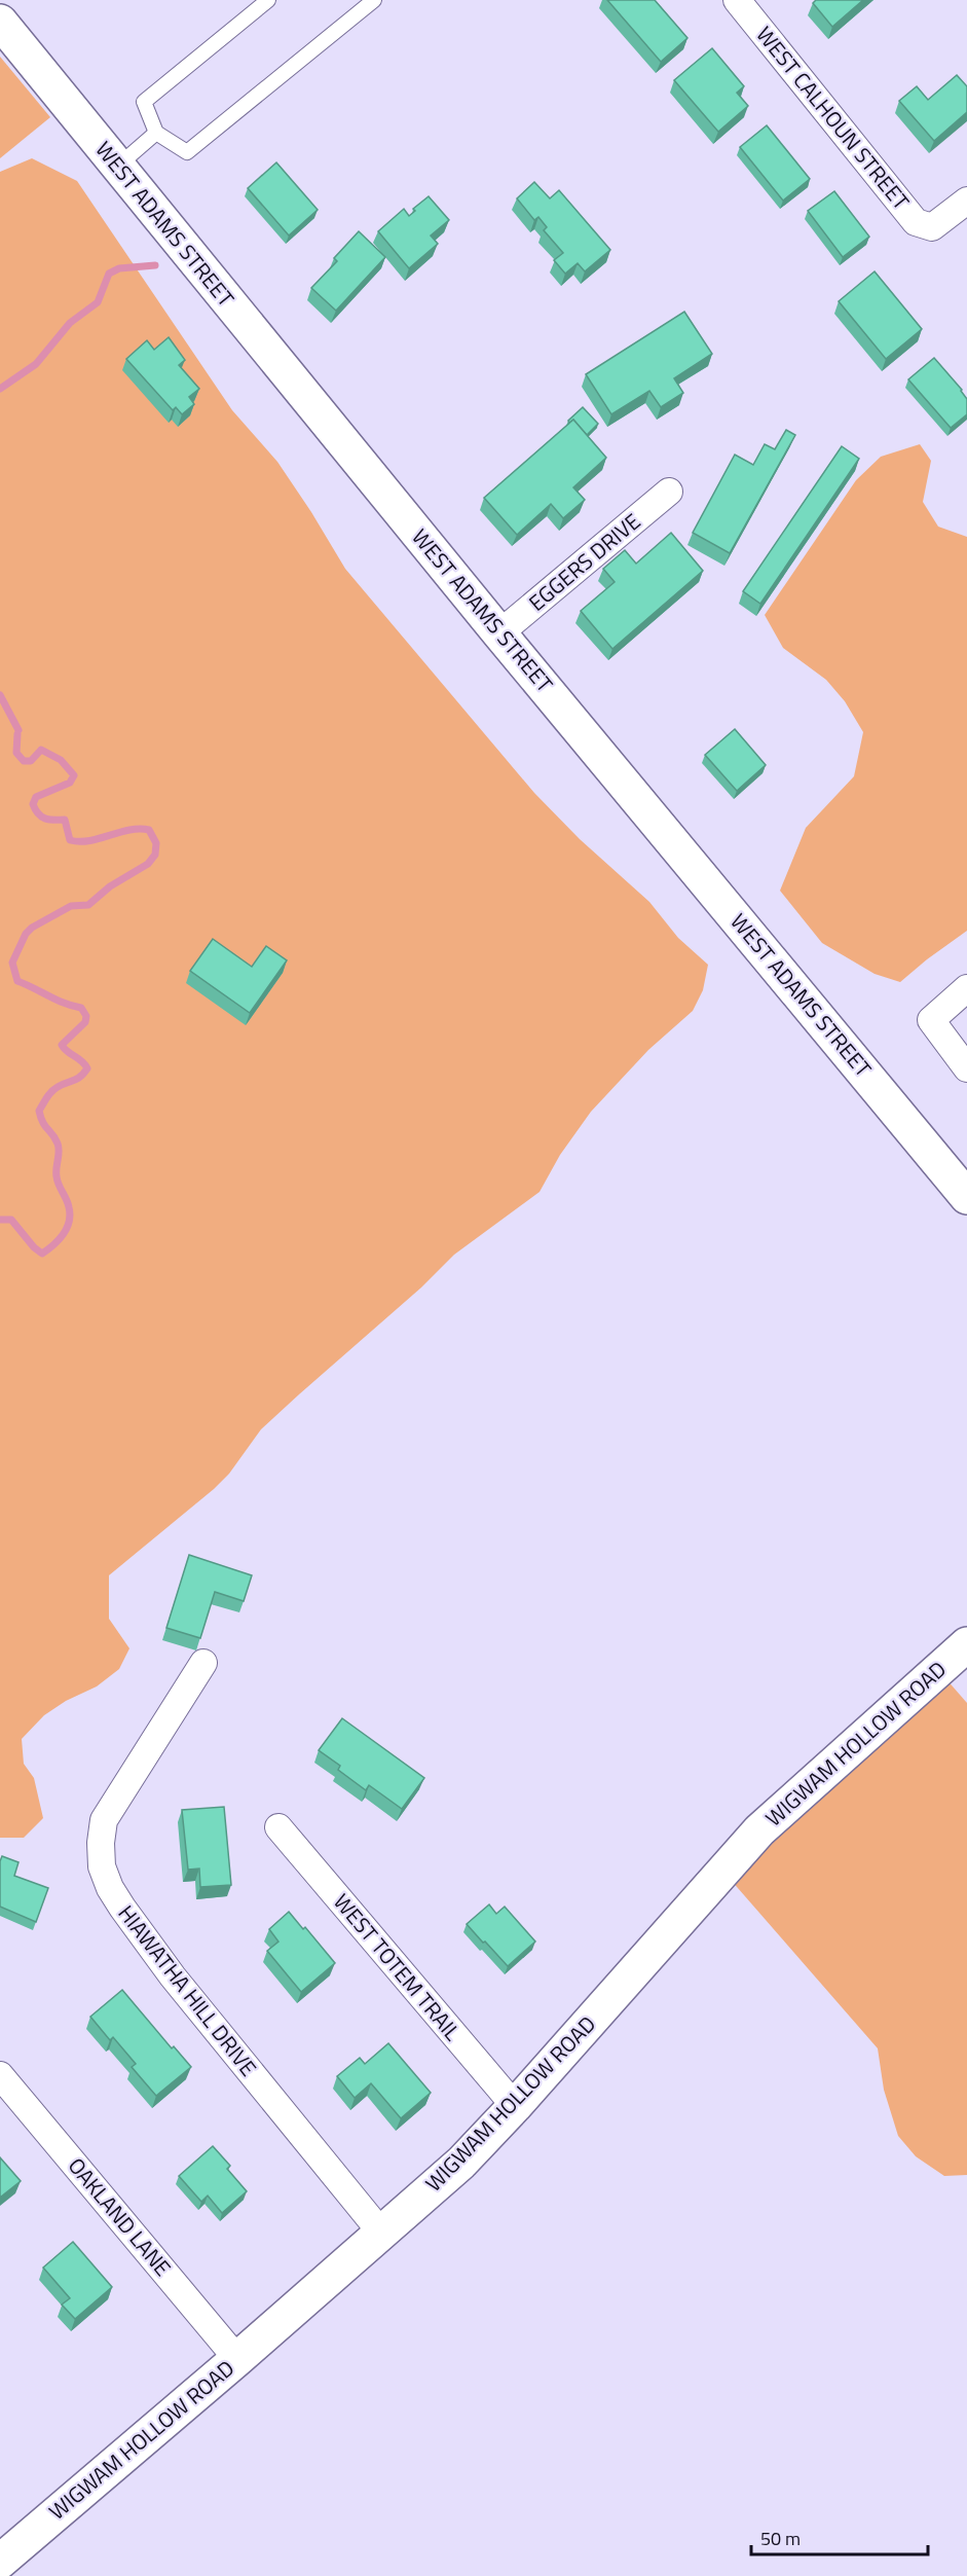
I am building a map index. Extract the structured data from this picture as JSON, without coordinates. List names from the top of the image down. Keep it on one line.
{"streets":{"street":["WEST CALHOUN STREET","WEST ADAMS STREET","EGGERS DRIVE","WIGWAM HOLLOW ROAD","WEST TOTEM TRAIL","HIAWATHA HILL DRIVE","OAKLAND LANE"]},"crossings":[["WEST ADAMS STREET","EGGERS DRIVE"],["WIGWAM HOLLOW ROAD","WEST TOTEM TRAIL"],["WIGWAM HOLLOW ROAD","HIAWATHA HILL DRIVE"],["WIGWAM HOLLOW ROAD","OAKLAND LANE"]],"scale_bar":"50 m"}
